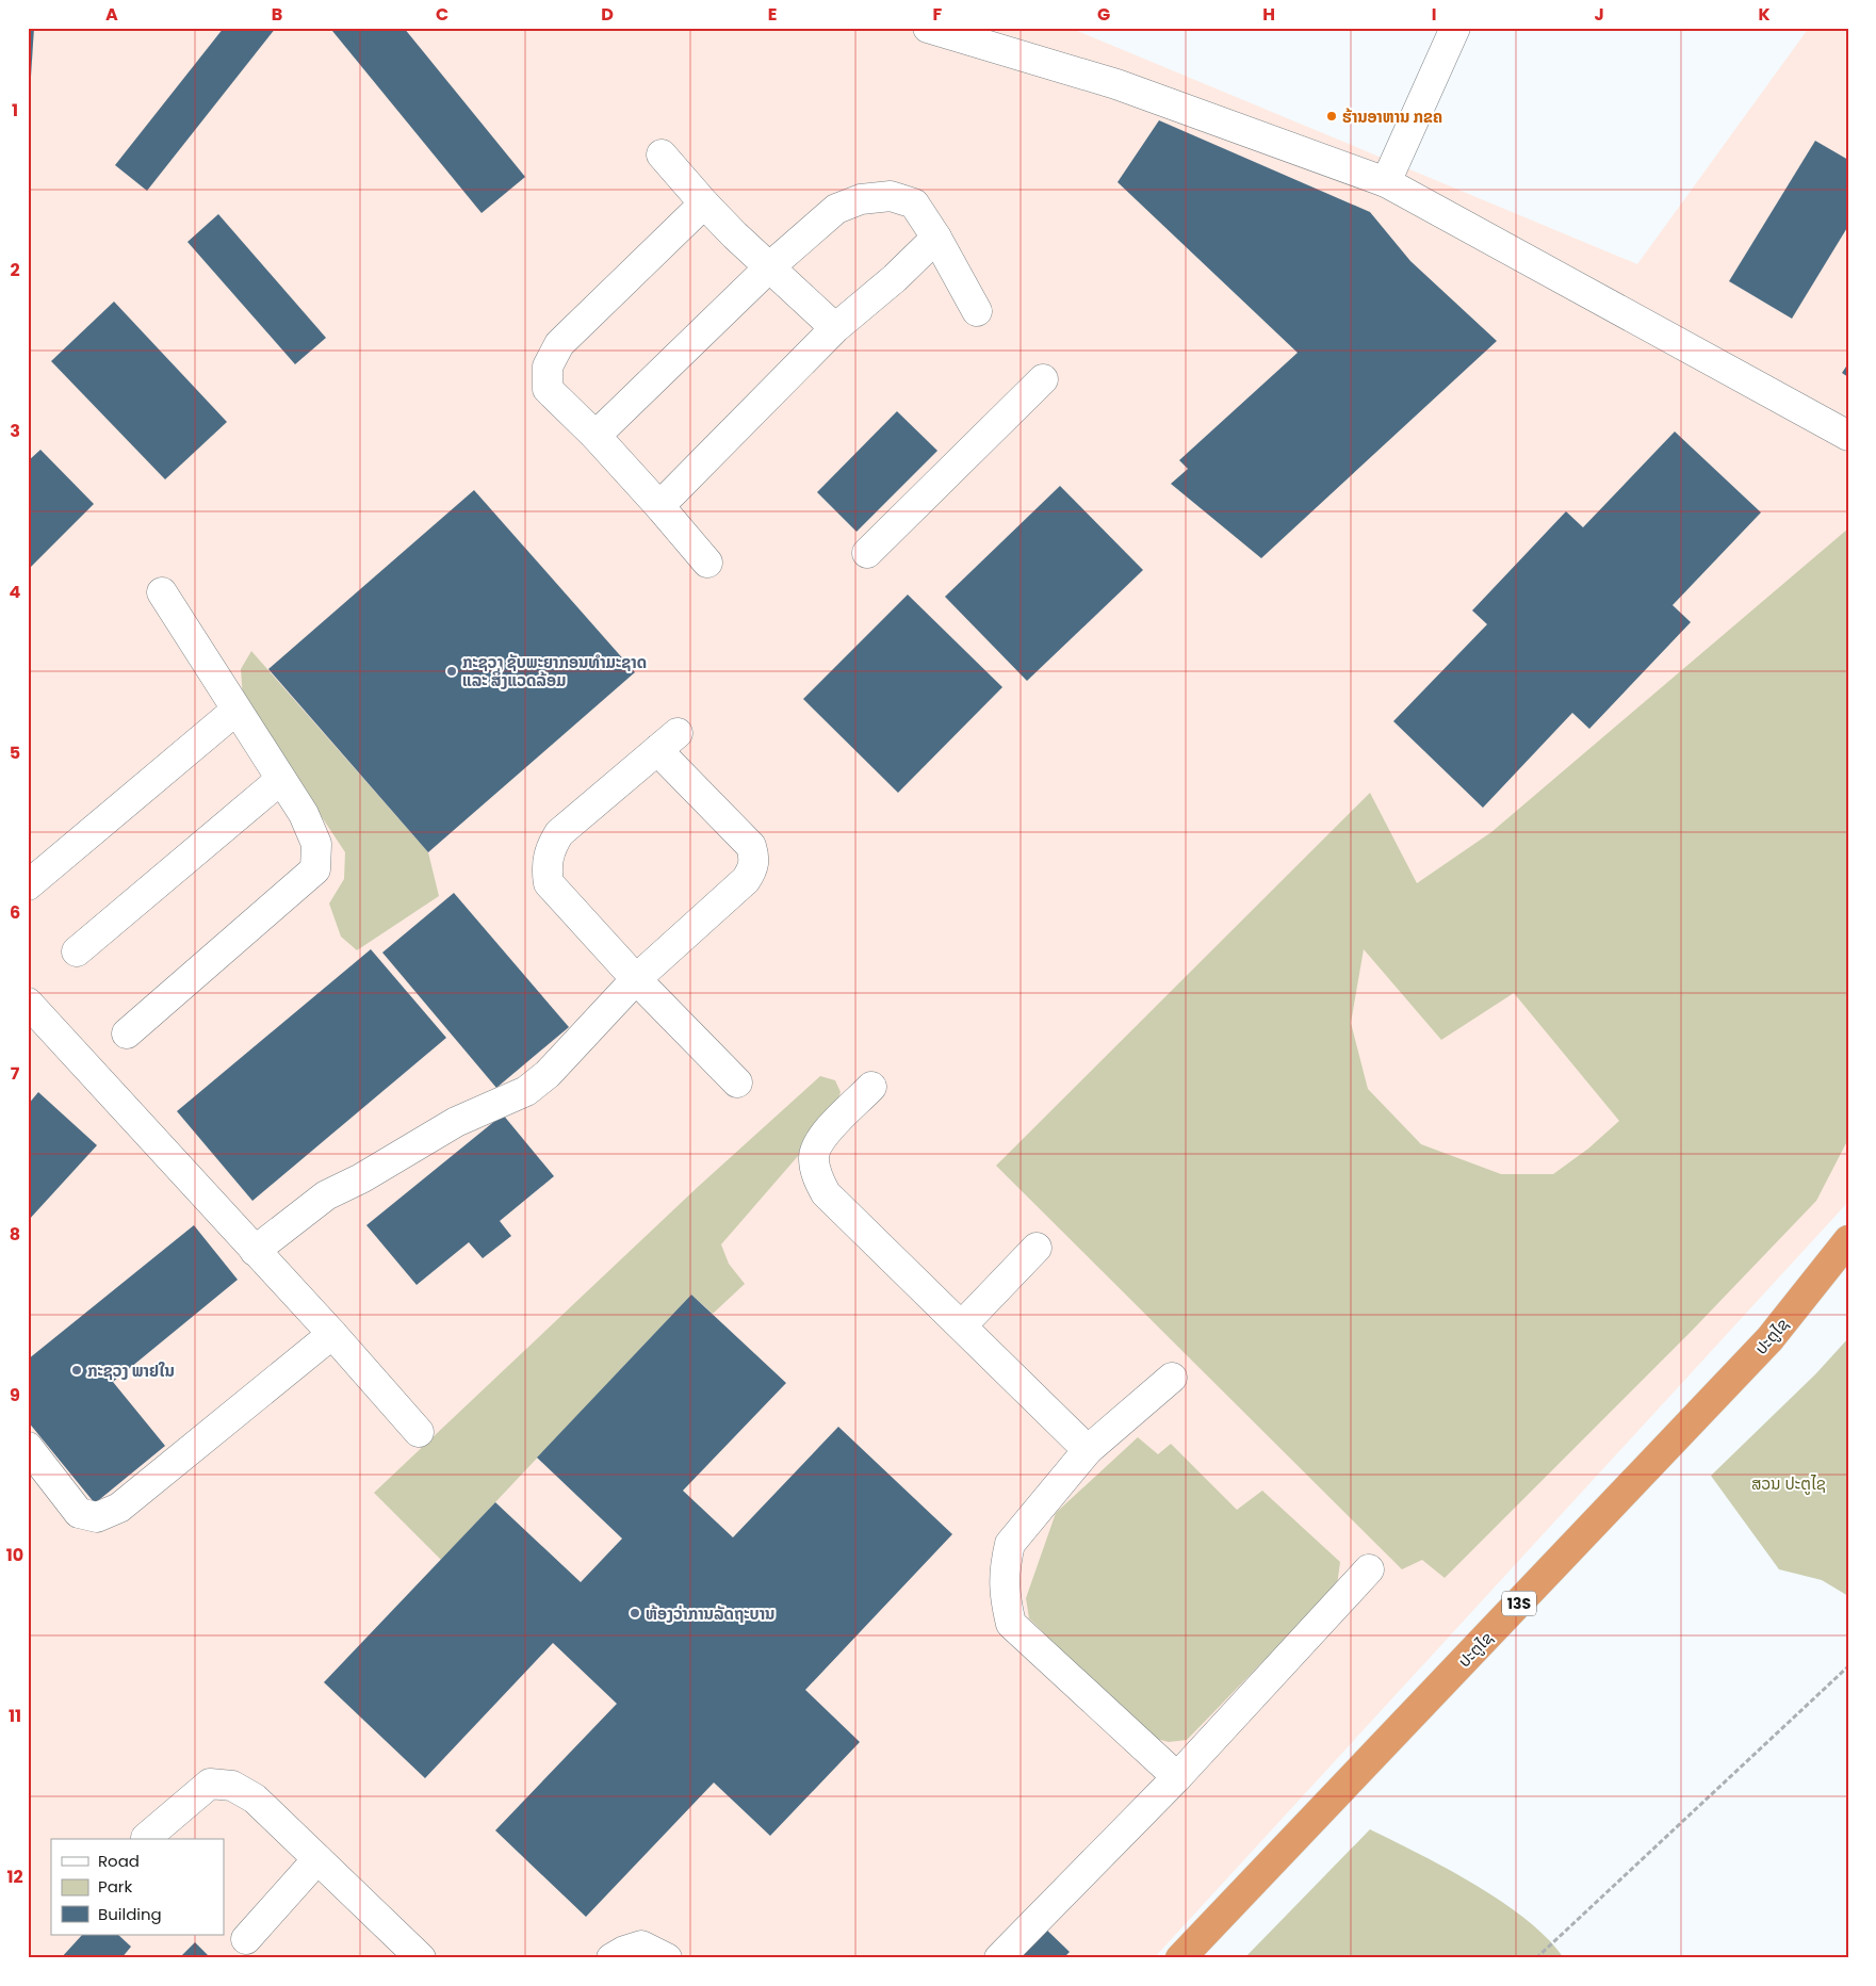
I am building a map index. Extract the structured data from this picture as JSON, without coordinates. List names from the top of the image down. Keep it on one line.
{"streets":{"highway":["ປະຕູໄຊ","13S"]},"parks":["ສວນ ປະຕູໄຊ"],"places":["ຮ້ານອາຫານ ກຂຄ","ກະຊວງ ຊັບພະຍາກອນທຳມະຊາດ ແລະ ສິ່ງແວດລ້ອມ","ກະຊວງ ພາຢໃນ","ຫ້ອງວ່າການລັດຖະບານ"],"legend":["Road","Park","Building"],"grid":{"columns":["A","B","C","D","E","F","G","H","I","J","K"],"rows":["1","2","3","4","5","6","7","8","9","10","11","12"]}}
